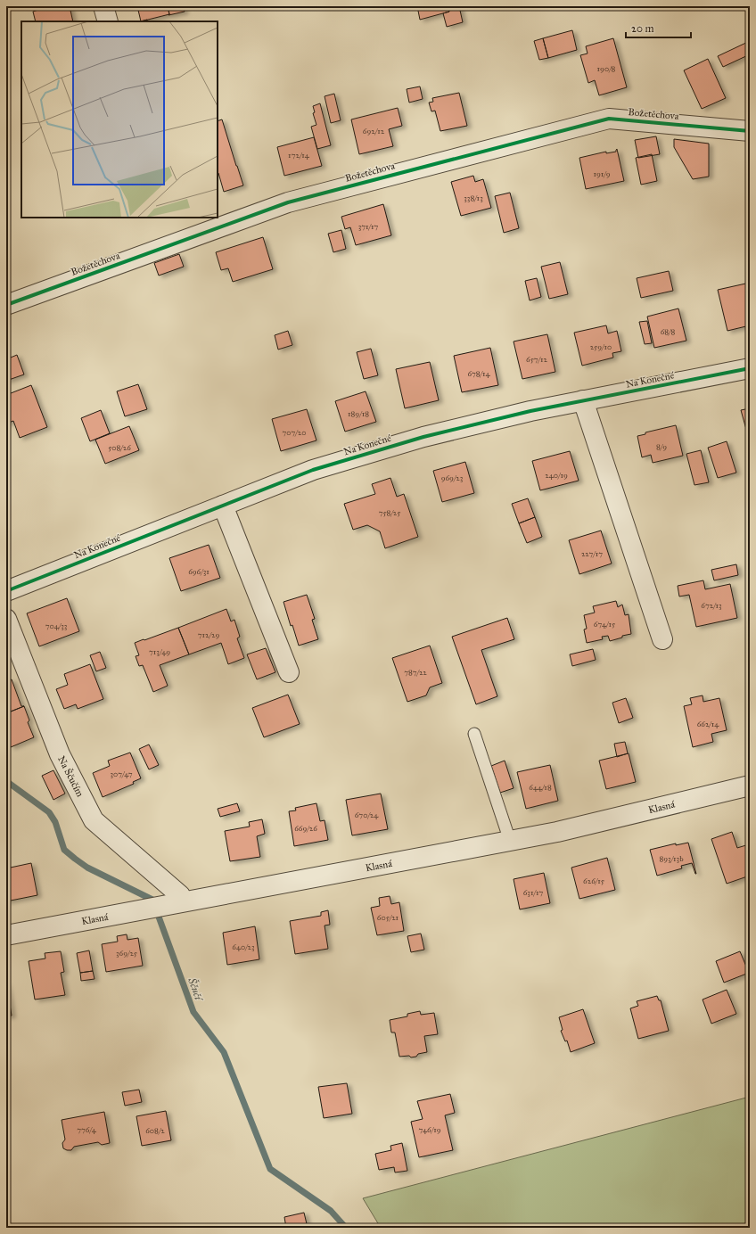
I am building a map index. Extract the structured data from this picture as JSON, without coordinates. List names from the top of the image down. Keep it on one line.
{"streets":{"street":["Božetěchova","Na Konečné","Na Ščučím","Klasná"]},"crossings":[["Na Ščučím","Klasná"]],"water":["Ščučí"],"house_numbers":["190/8","692/12","172/14","191/9","338/13","371/17","68/8","259/10","657/12","678/14","189/18","707/20","8/9","508/26","240/19","969/23","758/25","227/17","696/31","672/13","674/15","704/33","712/29","713/49","787/22","662/14","307/47","644/18","670/24","669/26","893/13b","626/15","631/17","605/21","640/23","369/25","776/4","746/19","608/2"],"scale_bar":"20 m"}
